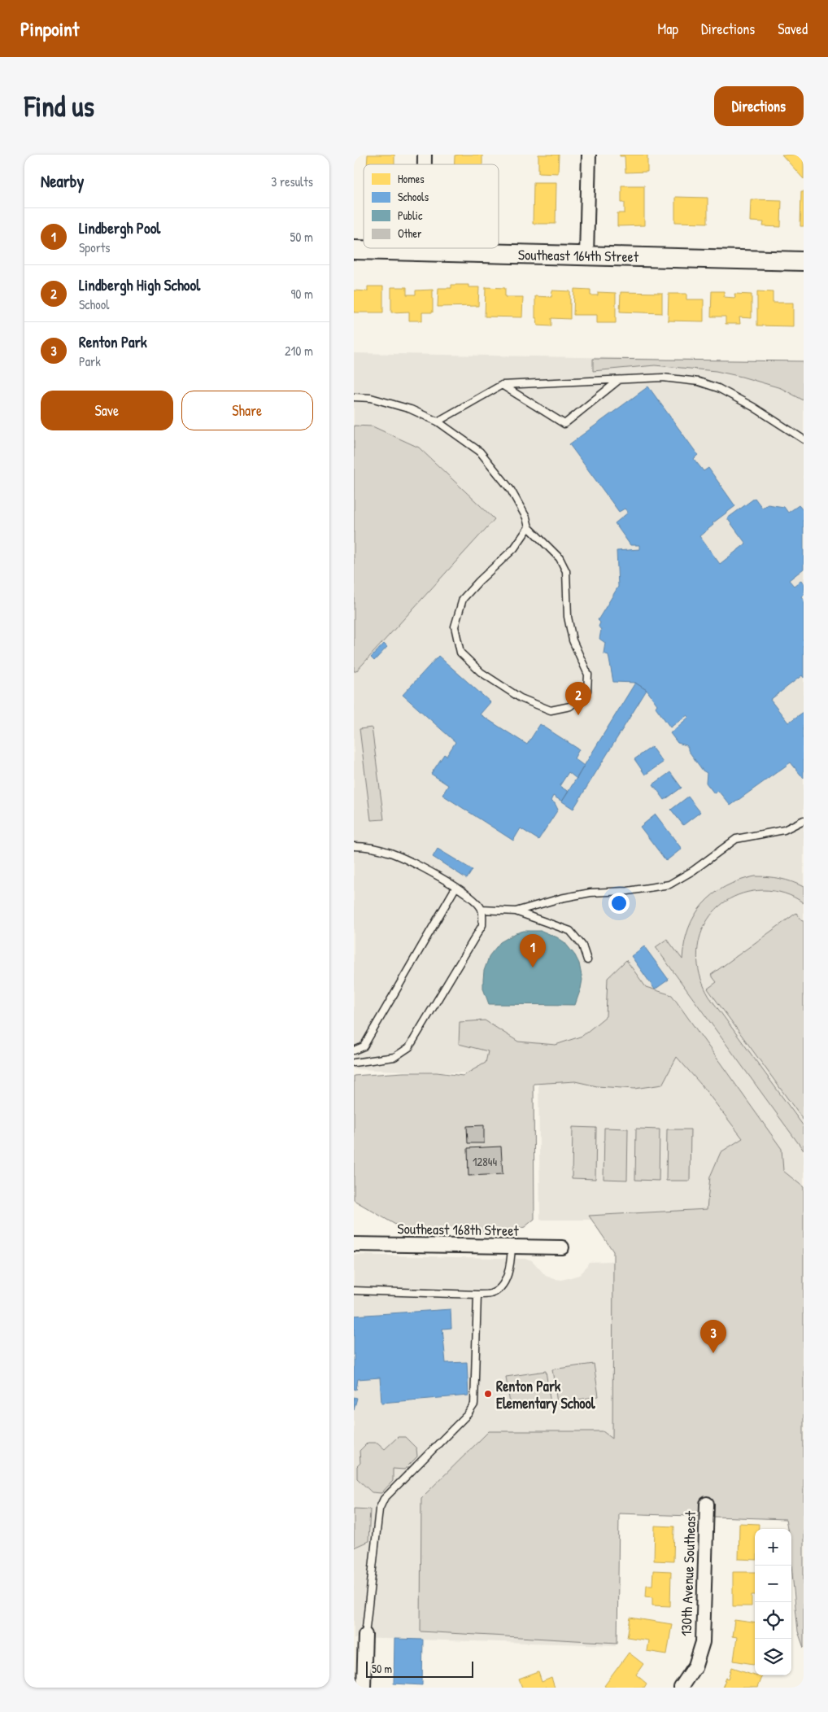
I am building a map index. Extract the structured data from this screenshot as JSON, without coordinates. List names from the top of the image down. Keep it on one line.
{"streets":{"street":["Southeast 164th Street","Southeast 168th Street","130th Avenue Southeast"]},"places":["Renton Park Elementary School"],"house_numbers":["12844"],"legend":["Homes","Schools","Public","Other"],"scale_bar":"50 m","page":{"header":"Pinpoint","nav":["Map","Directions","Saved"],"buttons":["Directions",["Save","Share"]],"title":"Find us","heading":["Nearby","3 results"],"list":[{"mark":"1","name":"Lindbergh Pool","note":"Sports","value":"50 m"},{"mark":"2","name":"Lindbergh High School","note":"School","value":"90 m"},{"mark":"3","name":"Renton Park","note":"Park","value":"210 m"}],"pins":["2","1","3"],"map_buttons":["+","−"],"scale":"50 m"}}
